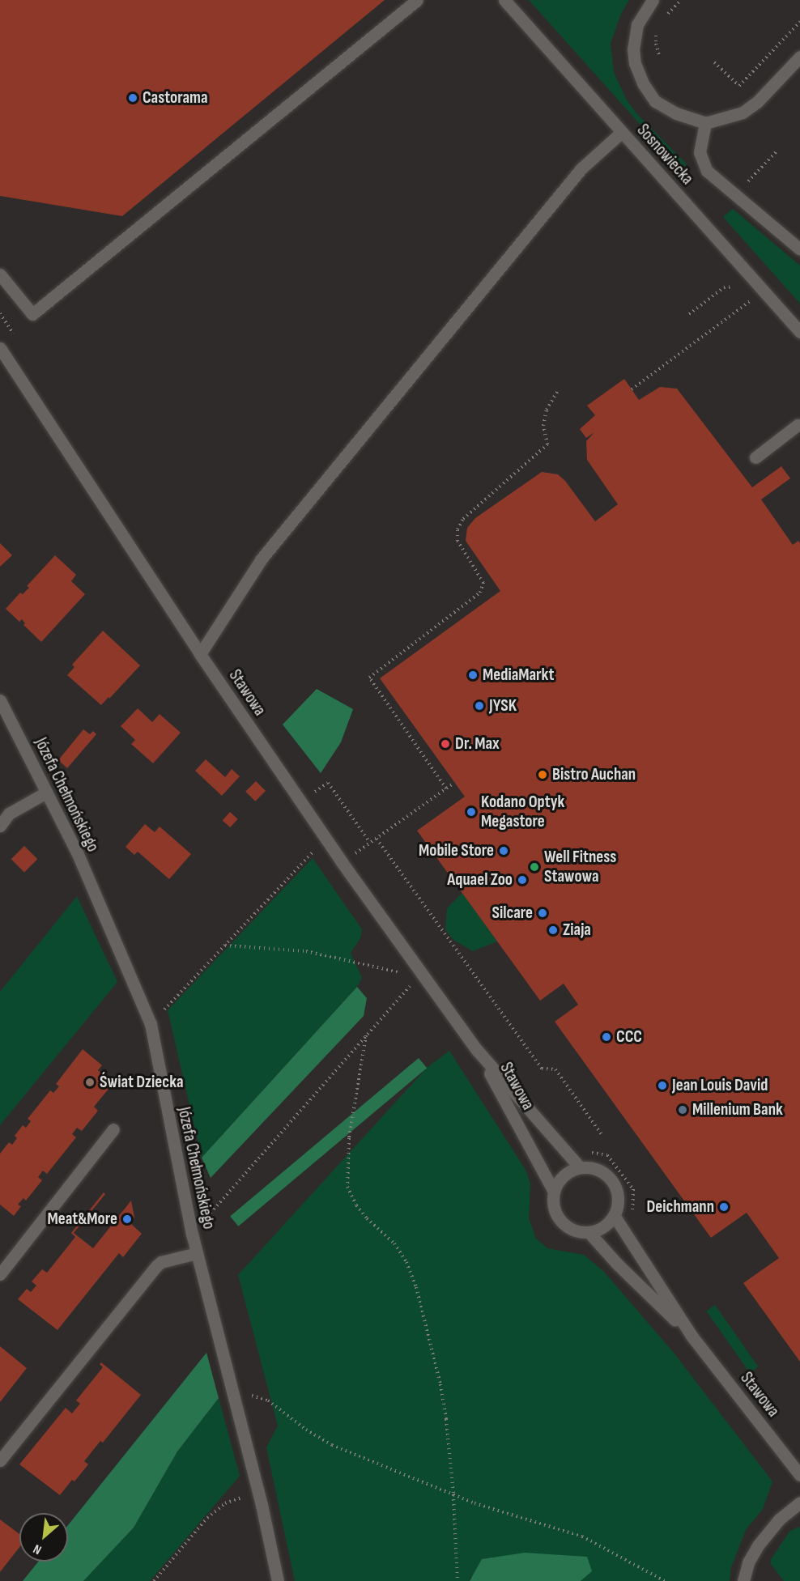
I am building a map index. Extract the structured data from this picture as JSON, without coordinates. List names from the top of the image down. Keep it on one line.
{"streets":{"street":["Sosnowiecka","Stawowa","Józefa Chełmońskiego"]},"places":["Castorama","MediaMarkt","JYSK","Dr. Max","Bistro Auchan","Kodano Optyk Megastore","Mobile Store","Well Fitness Stawowa","Aquael Zoo","Silcare","Ziaja","CCC","Świat Dziecka","Jean Louis David","Millenium Bank","Deichmann","Meat&More"],"north":"bottom left"}
